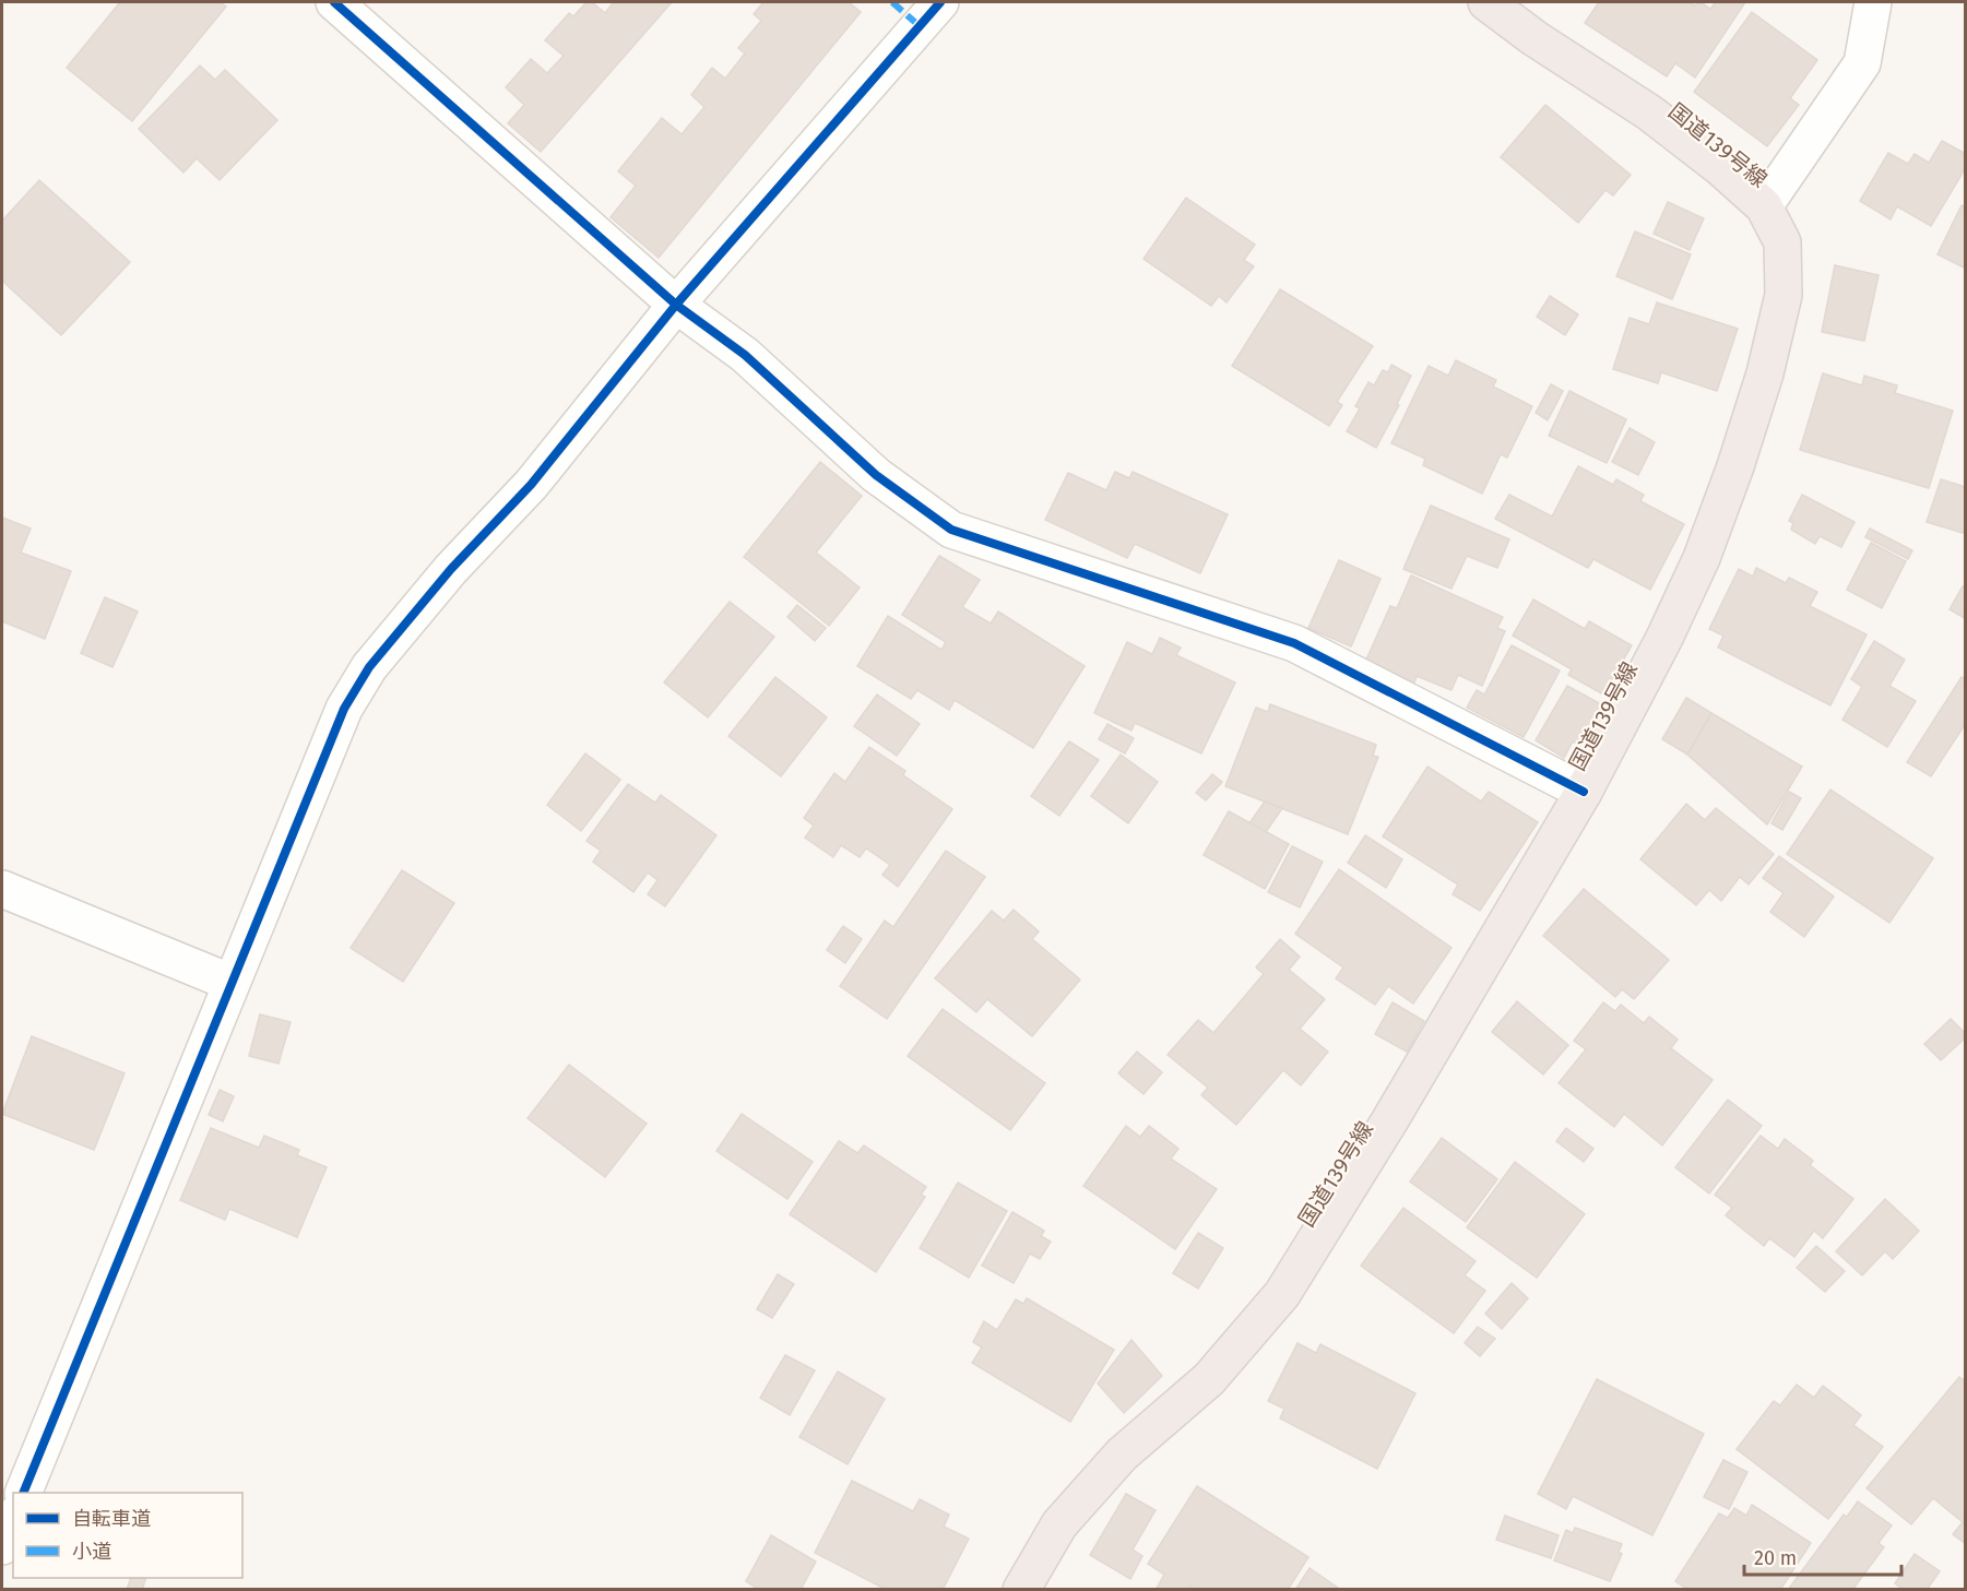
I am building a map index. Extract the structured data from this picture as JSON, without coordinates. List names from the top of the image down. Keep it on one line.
{"streets":{"highway":["国道139号線"]},"legend":["自転車道","小道"],"scale_bar":"20 m"}
